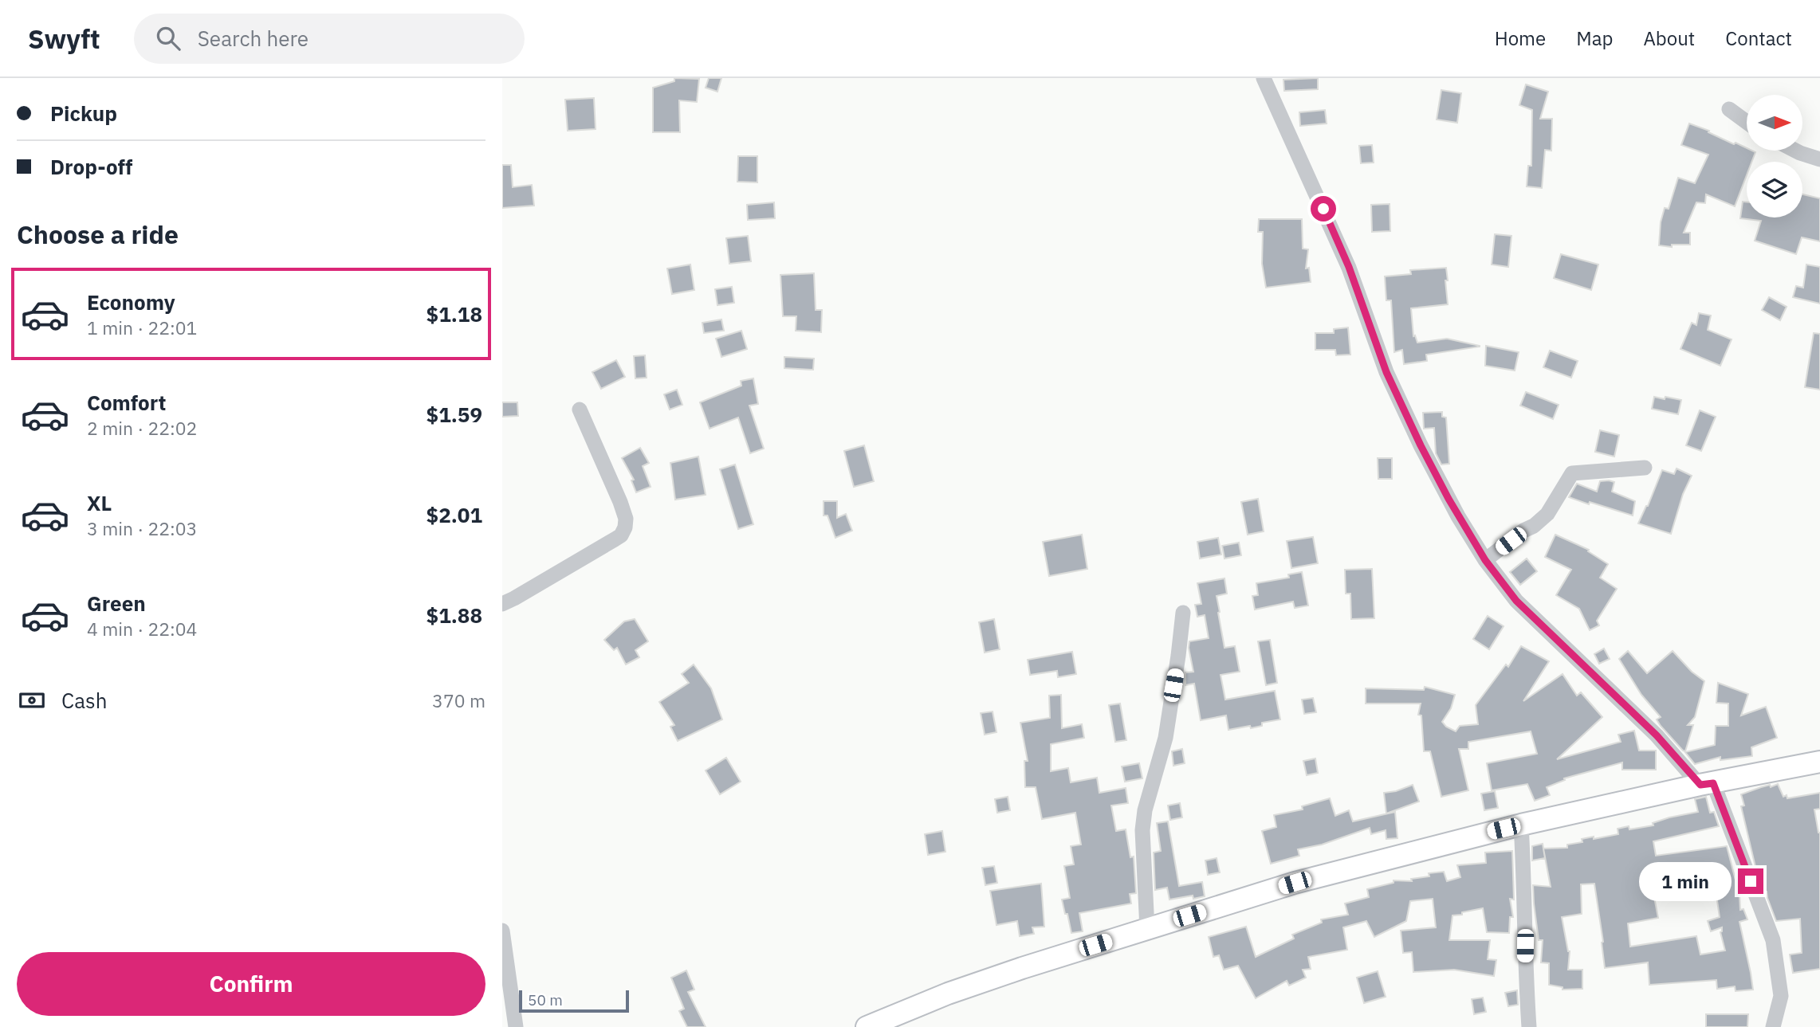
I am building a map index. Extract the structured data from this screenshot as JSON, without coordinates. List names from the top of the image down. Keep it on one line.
{"scale_bar":"50 m","north":"right","page":{"header":"Swyft","search":"Search here","nav":["Home","Map","About","Contact"],"banner":["Pickup","Drop-off"],"heading":"Choose a ride","list":[{"name":"Economy","note":"1 min · 22:01","value":"$1.18"},{"name":"Comfort","note":"2 min · 22:02","value":"$1.59"},{"name":"XL","note":"3 min · 22:03","value":"$2.01"},{"name":"Green","note":"4 min · 22:04","value":"$1.88"}],"pay":["Cash","370 m"],"bubble":"1 min","buttons":"Confirm","scale":"50 m"}}
